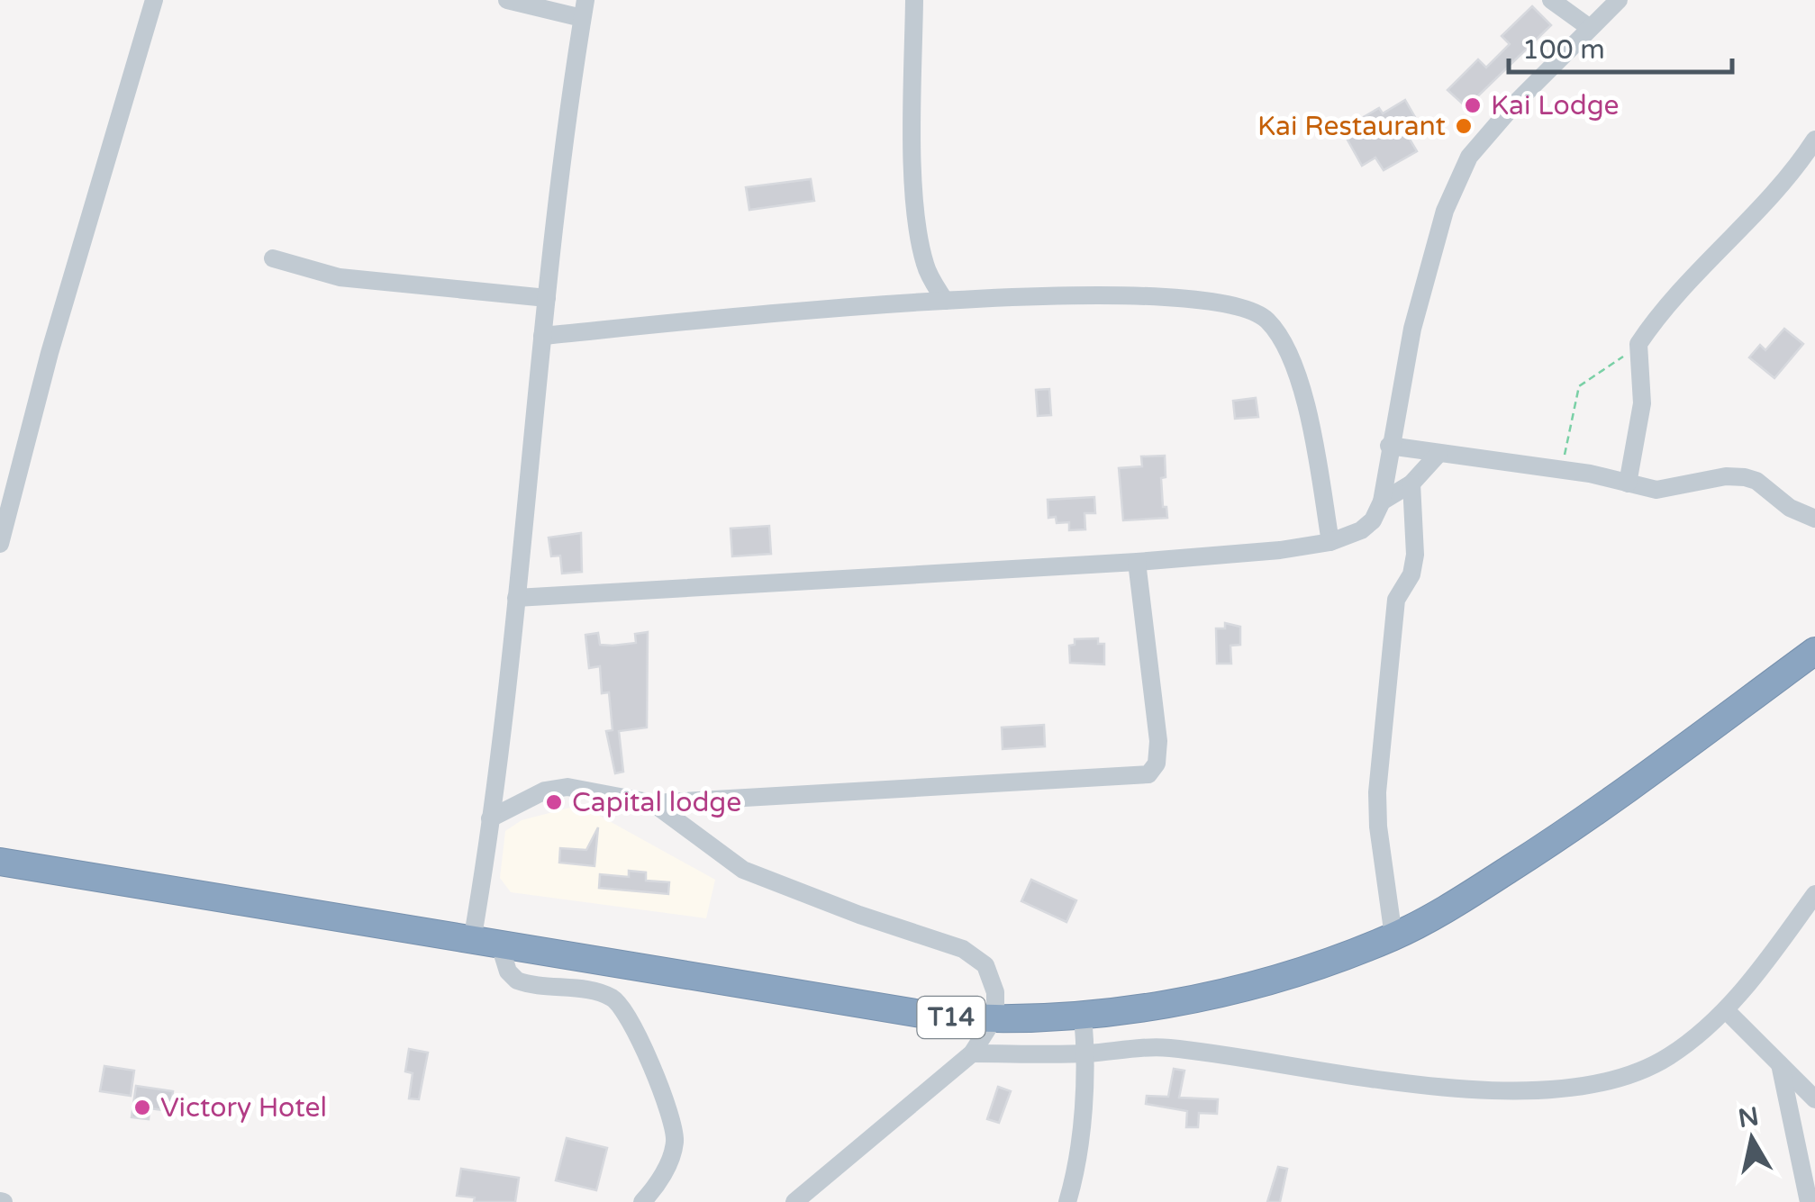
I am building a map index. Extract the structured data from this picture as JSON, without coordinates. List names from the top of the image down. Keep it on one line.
{"streets":{"highway":["T14"]},"places":["Kai Lodge","Kai Restaurant","Capital lodge","Victory Hotel"],"scale_bar":"100 m","north":"top"}
